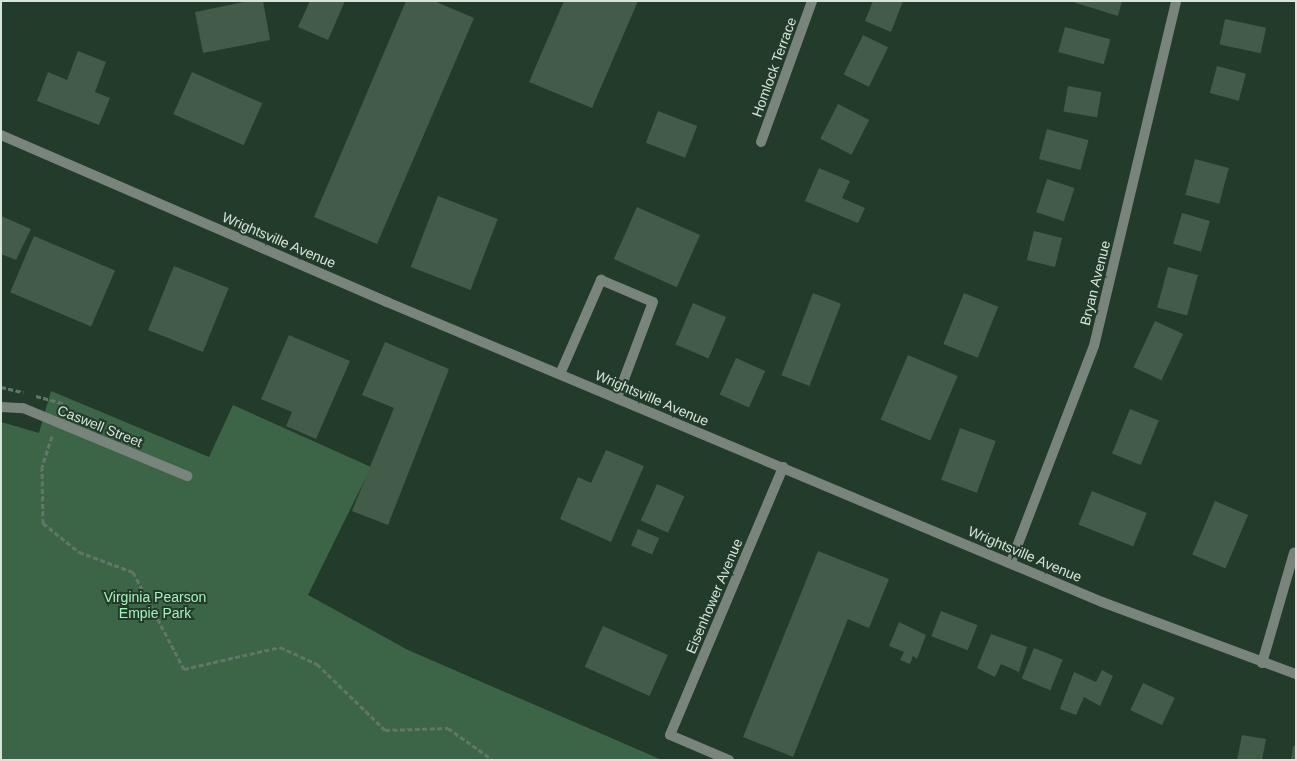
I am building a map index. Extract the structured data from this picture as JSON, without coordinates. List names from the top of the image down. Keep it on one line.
{"streets":{"street":["Homlock Terrace","Wrightsville Avenue","Bryan Avenue","Caswell Street","Eisenhower Avenue"]},"crossings":[["Wrightsville Avenue","Bryan Avenue"],["Wrightsville Avenue","Eisenhower Avenue"]],"parks":["Virginia Pearson Empie Park"]}
